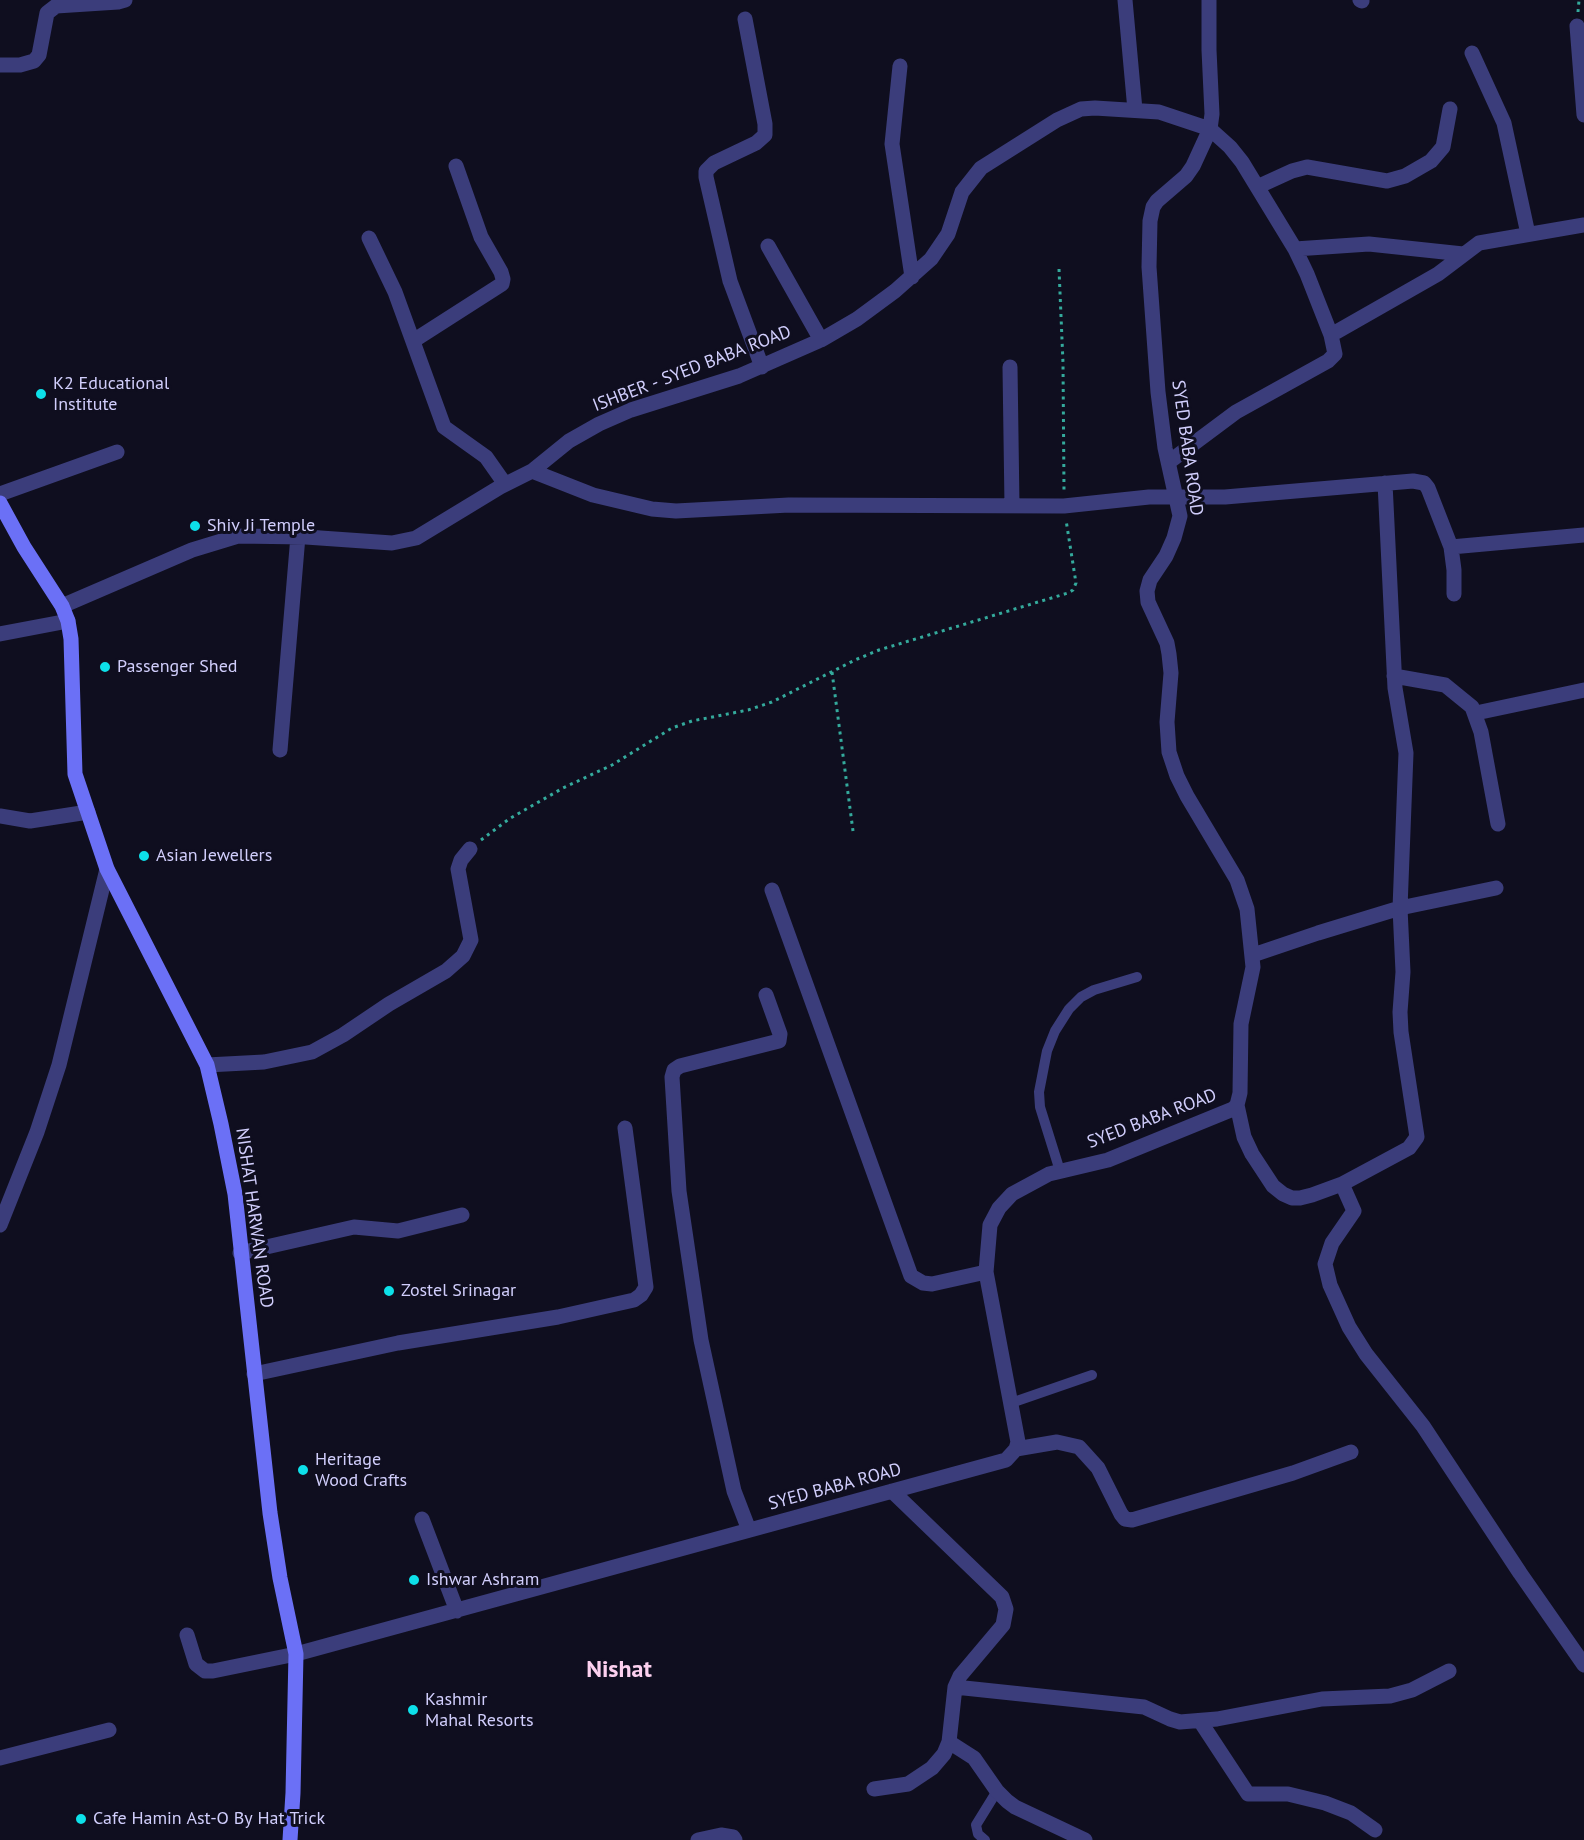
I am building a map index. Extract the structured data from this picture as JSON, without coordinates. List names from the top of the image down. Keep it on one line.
{"streets":{"main road":["NISHAT HARWAN ROAD"],"street":["ISHBER - SYED BABA ROAD","SYED BABA ROAD"]},"crossings":[["ISHBER - SYED BABA ROAD","SYED BABA ROAD"],["ISHBER - SYED BABA ROAD","NISHAT HARWAN ROAD"],["SYED BABA ROAD","NISHAT HARWAN ROAD"]],"districts":["Nishat"],"places":["K2 Educational Institute","Shiv Ji Temple","Passenger Shed","Asian Jewellers","Zostel Srinagar","Heritage Wood Crafts","Ishwar Ashram","Kashmir Mahal Resorts","Cafe Hamin Ast-O By Hat Trick"]}
